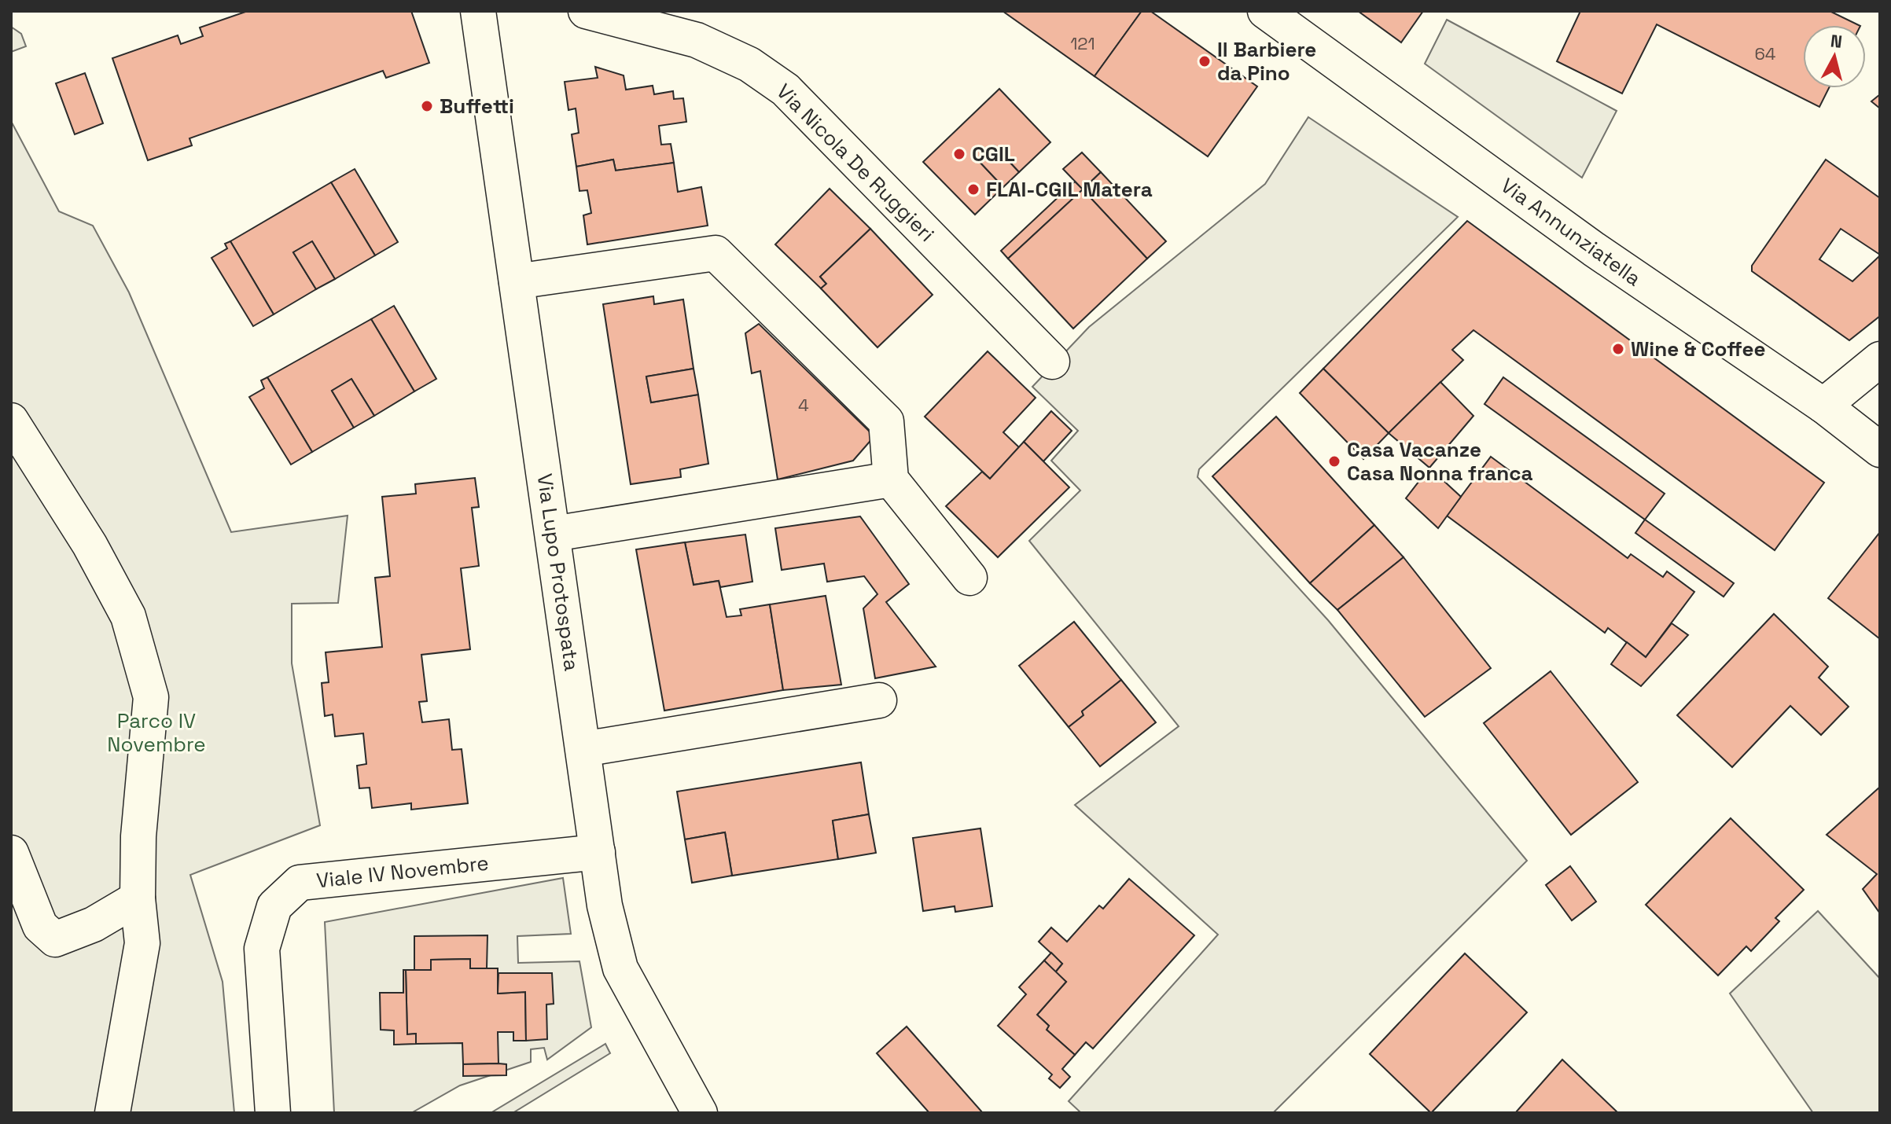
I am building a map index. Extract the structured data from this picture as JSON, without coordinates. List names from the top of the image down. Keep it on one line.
{"streets":{"street":["Via Nicola De Ruggieri","Via Annunziatella","Via Lupo Protospata","Viale IV Novembre"]},"crossings":[["Via Lupo Protospata","Viale IV Novembre"]],"parks":["Parco IV Novembre"],"places":["Il Barbiere da Pino","Buffetti","CGIL","FLAI-CGIL Matera","Wine & Coffee","Casa Vacanze Casa Nonna franca"],"house_numbers":["121","64","4"],"north":"top"}
